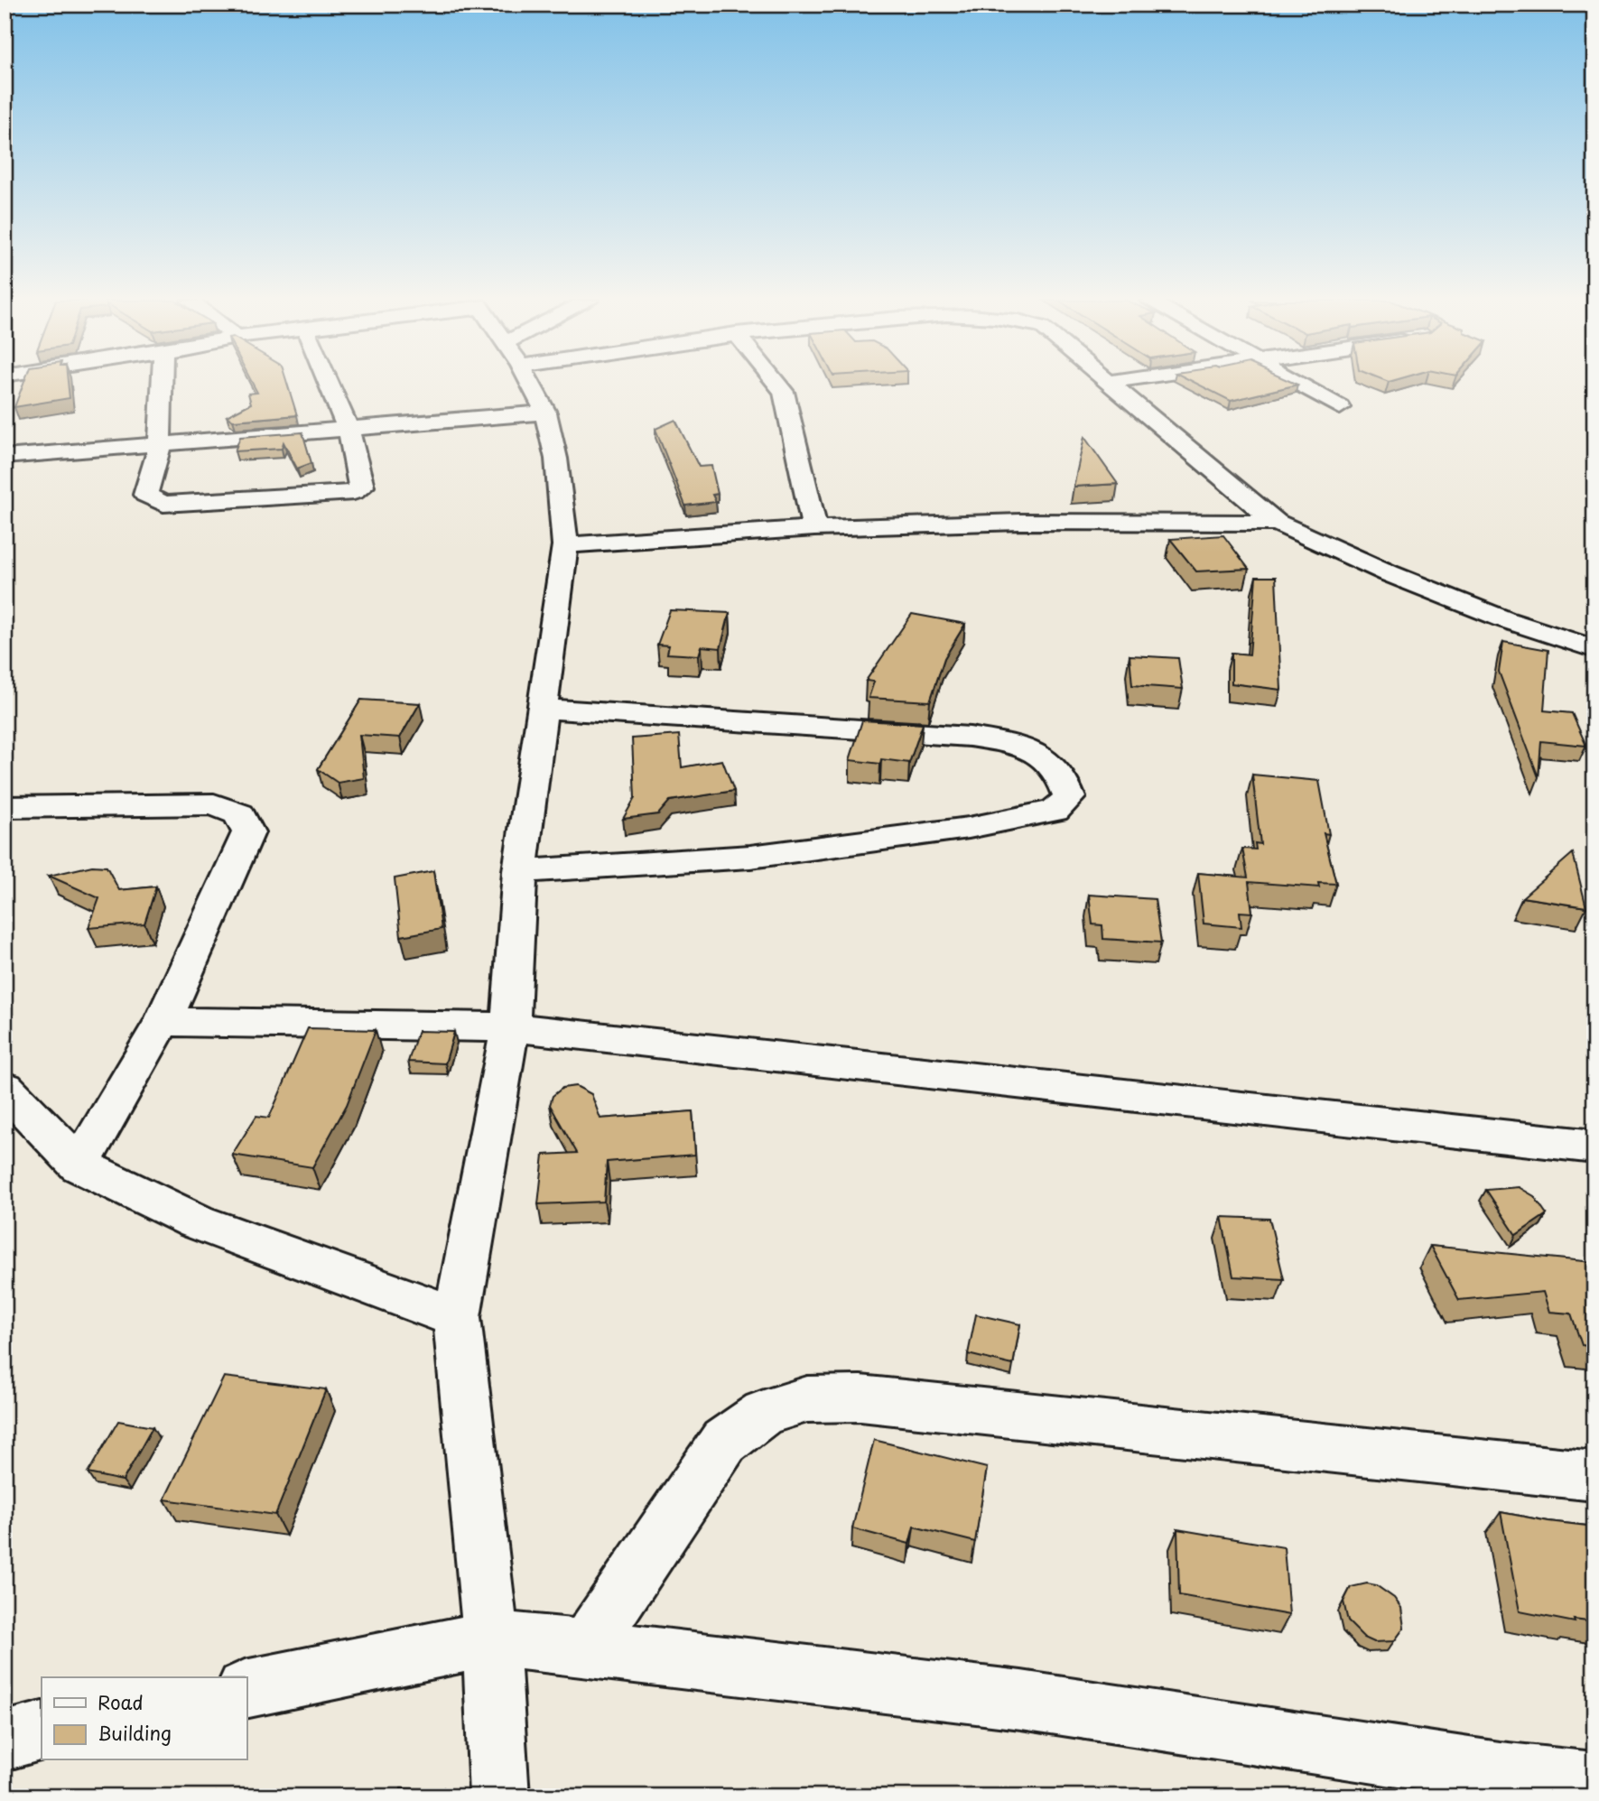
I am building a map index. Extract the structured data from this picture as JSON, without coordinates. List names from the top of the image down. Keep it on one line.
{"legend":["Road","Building"]}
